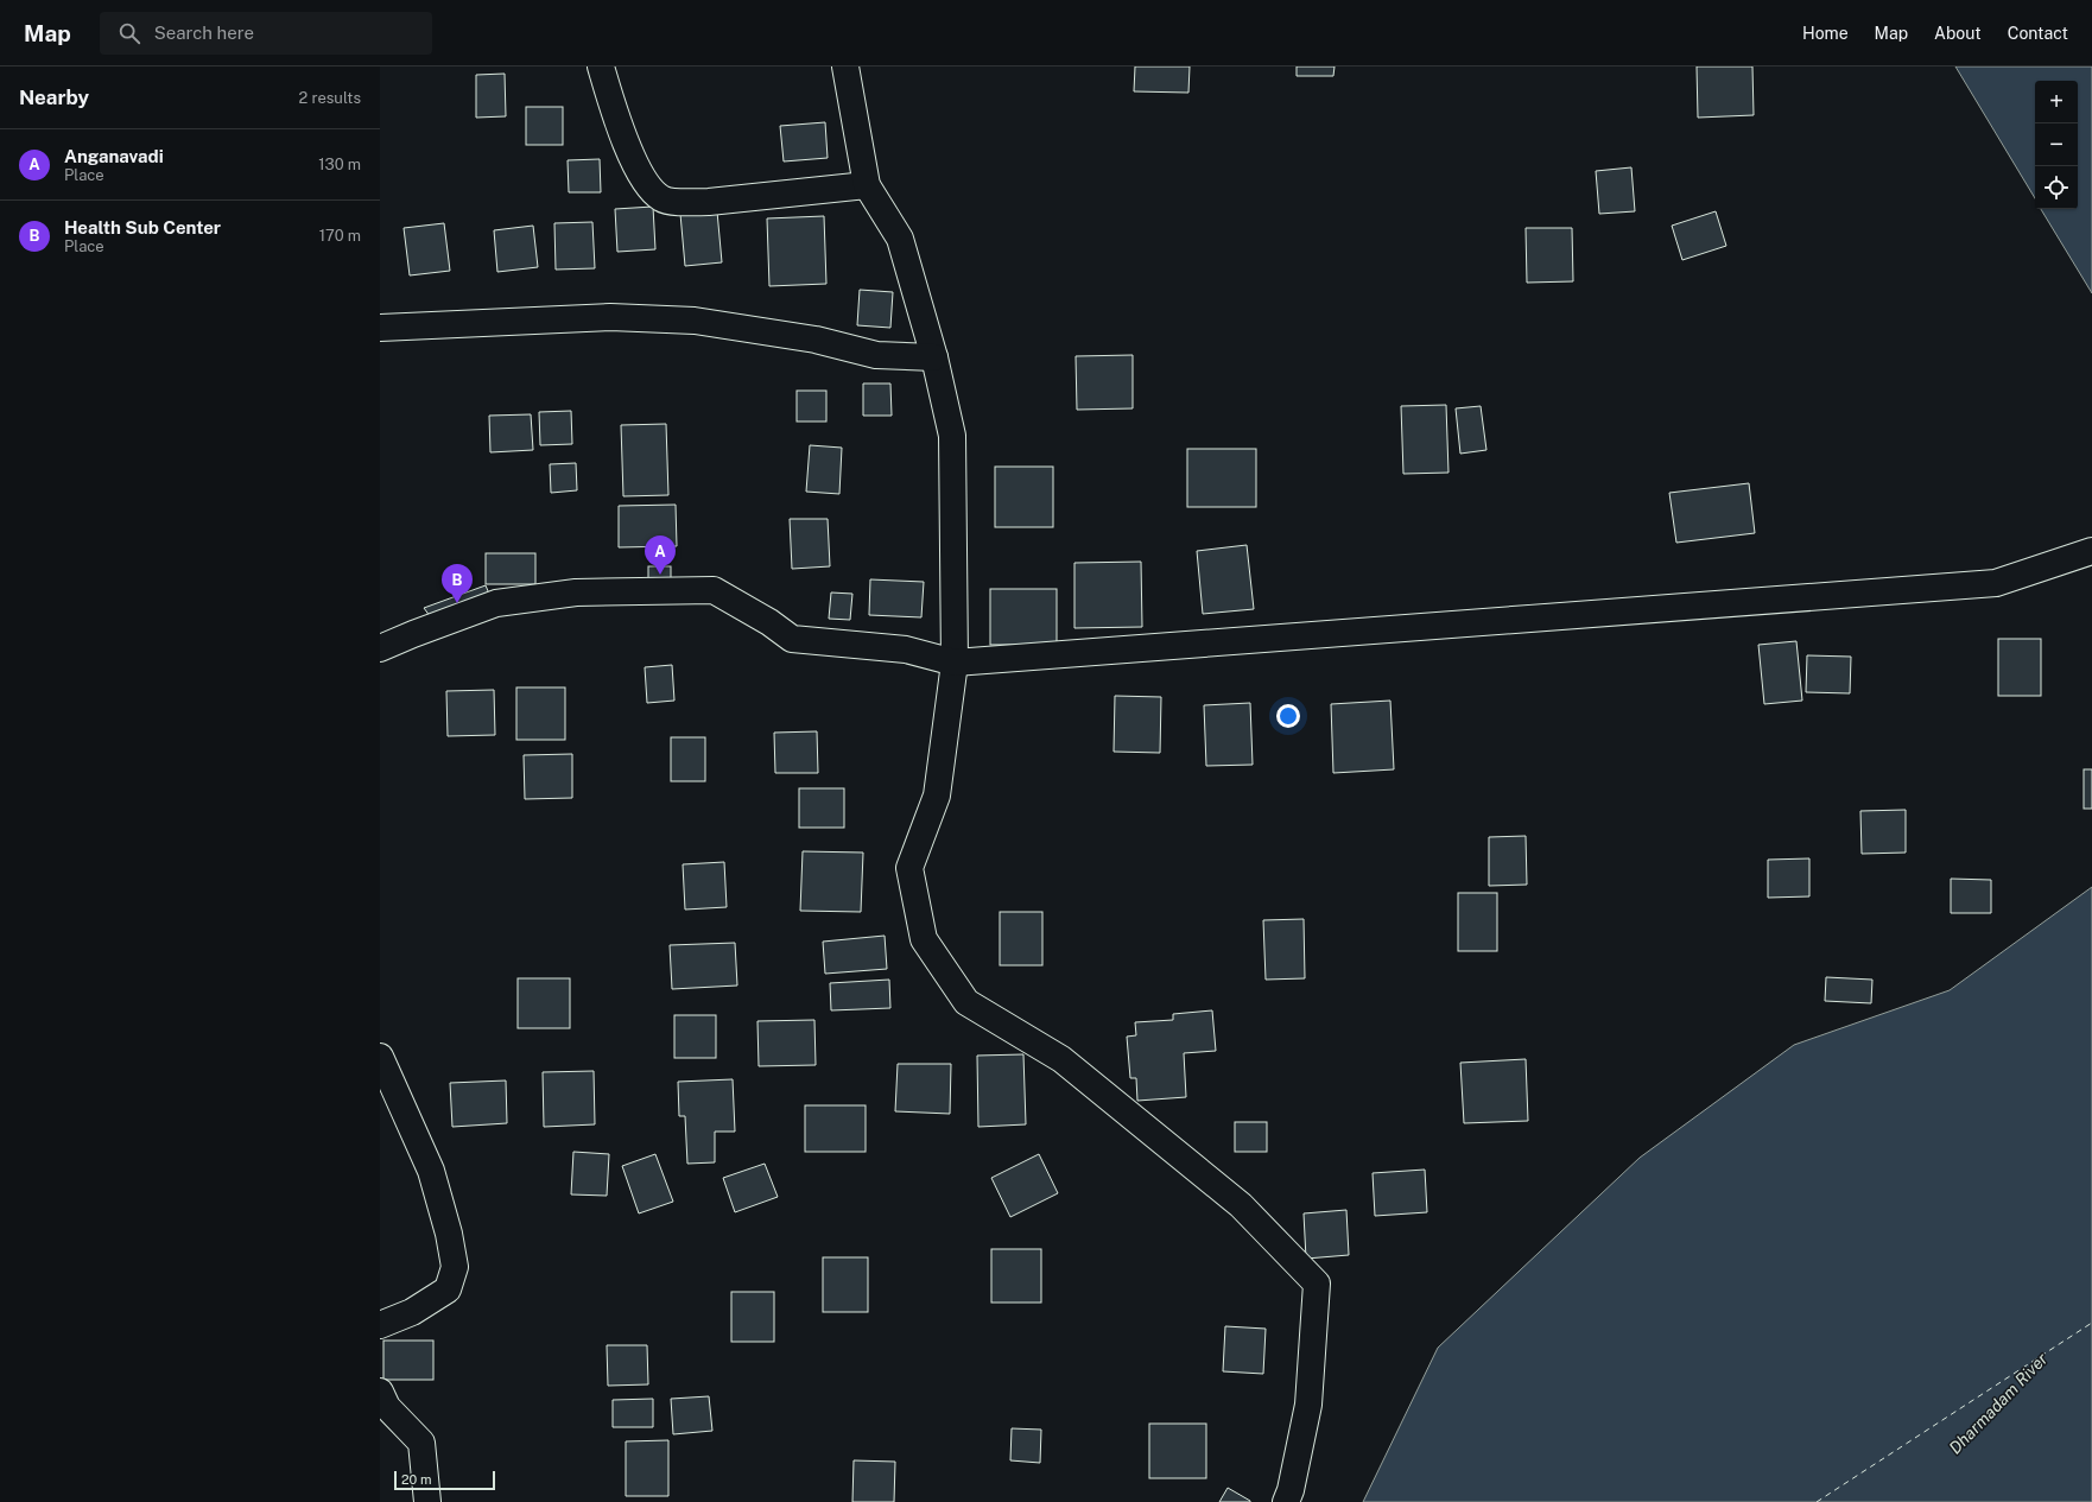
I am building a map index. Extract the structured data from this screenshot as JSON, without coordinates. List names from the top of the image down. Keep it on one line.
{"water":["Dharmadam River"],"scale_bar":"20 m","page":{"header":"Map","search":"Search here","nav":["Home","Map","About","Contact"],"heading":["Nearby","2 results"],"map_buttons":["+","−"],"list":[{"mark":"A","name":"Anganavadi","note":"Place","value":"130 m"},{"mark":"B","name":"Health Sub Center","note":"Place","value":"170 m"}],"pins":["A","B"],"scale":"20 m"}}
